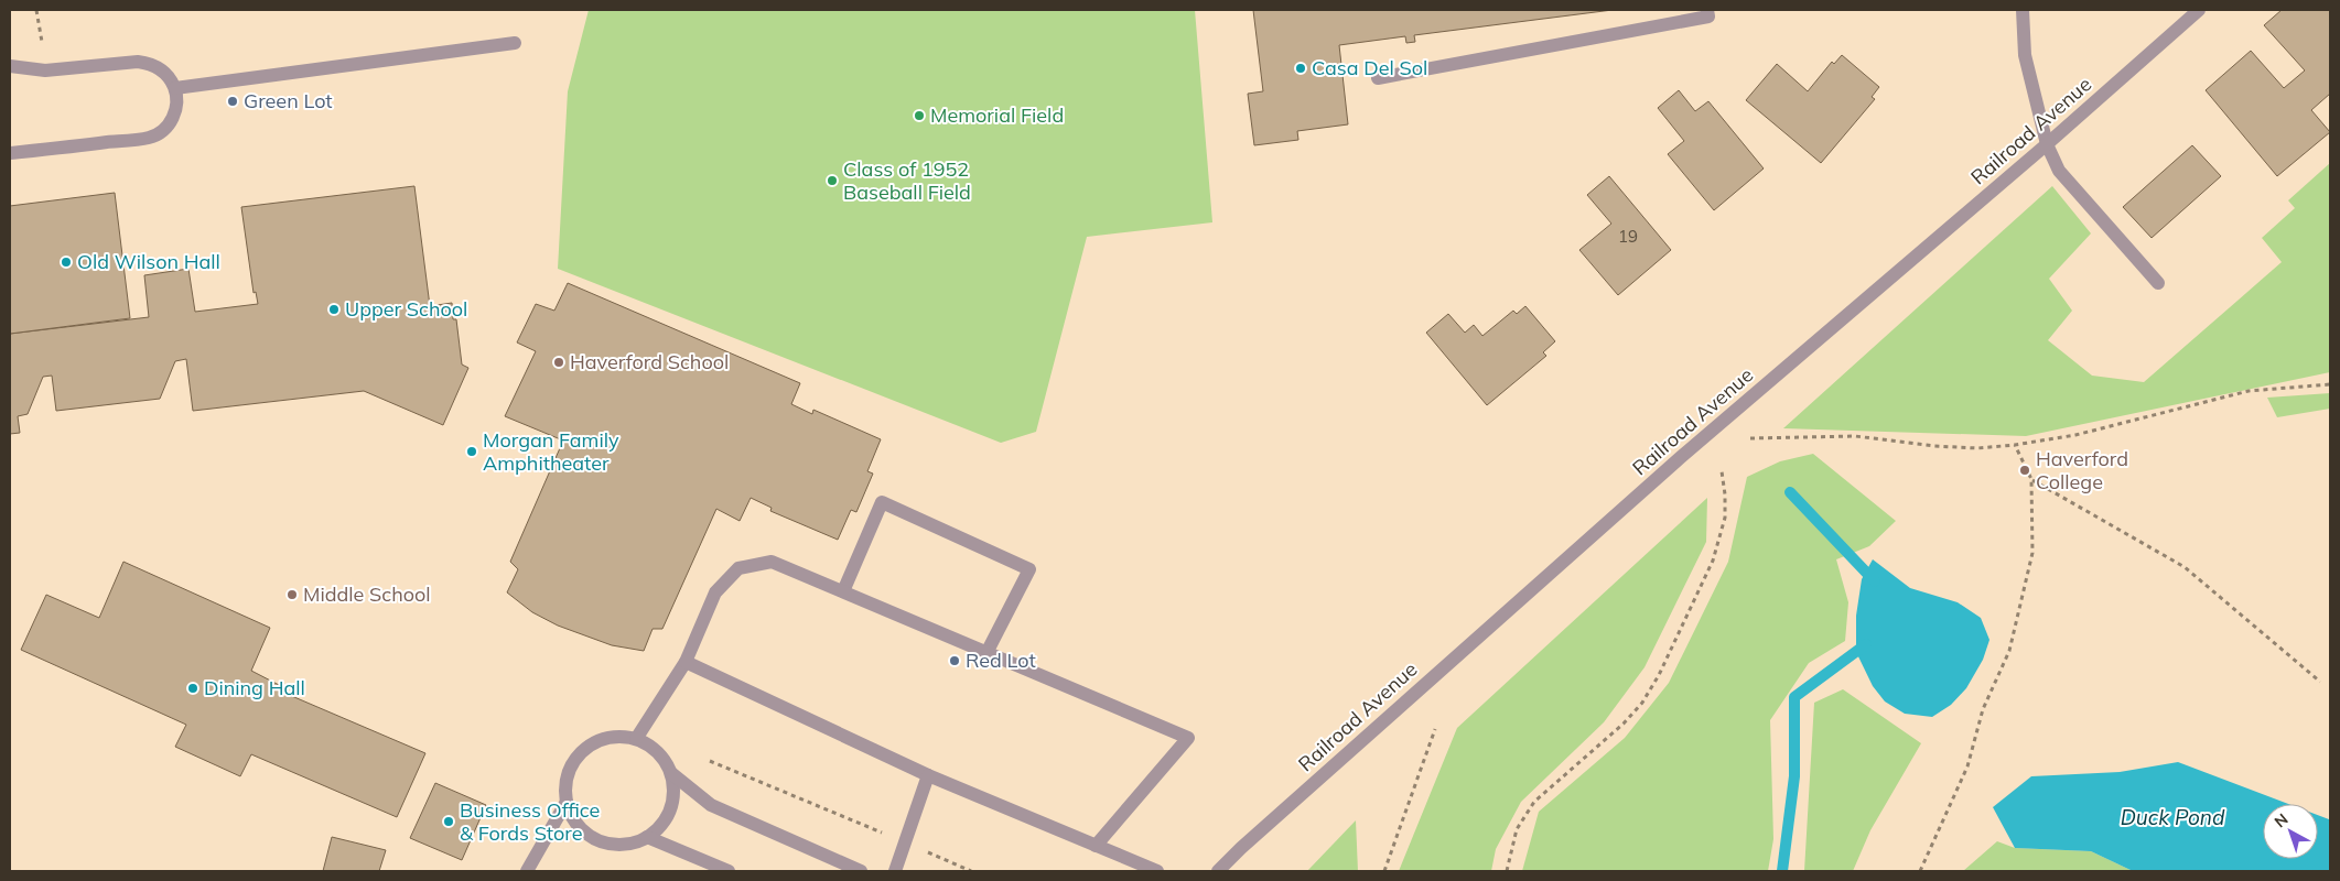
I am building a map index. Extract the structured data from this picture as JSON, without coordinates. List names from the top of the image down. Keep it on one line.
{"streets":{"street":["Railroad Avenue"]},"water":["Duck Pond"],"places":["Casa Del Sol","Green Lot","Memorial Field","Class of 1952 Baseball Field","Old Wilson Hall","Upper School","Haverford School","Morgan Family Amphitheater","Haverford College","Middle School","Red Lot","Dining Hall","Business Office & Fords Store"],"house_numbers":["19"],"north":"top left"}
